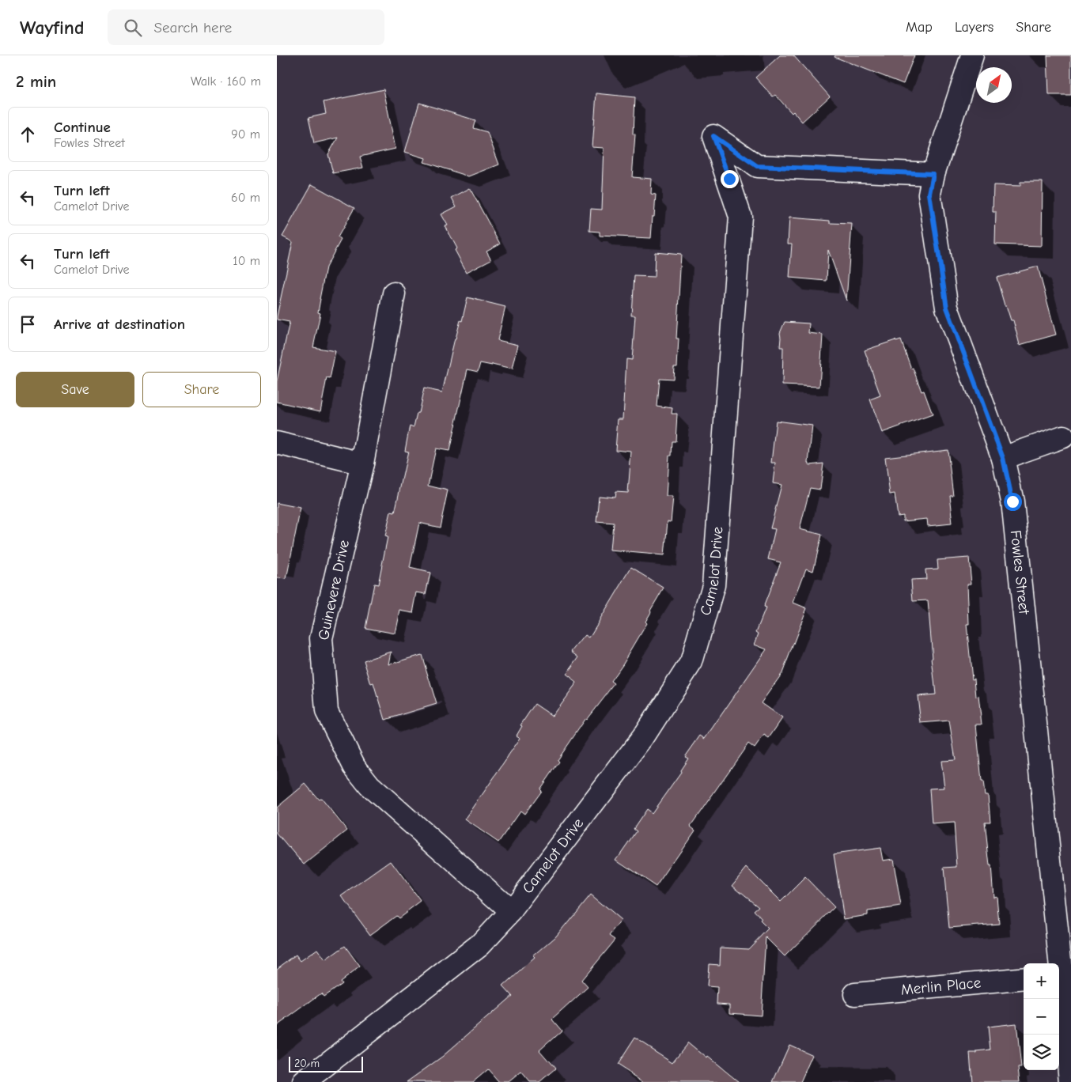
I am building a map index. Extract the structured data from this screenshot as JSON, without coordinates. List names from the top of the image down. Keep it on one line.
{"streets":{"street":["Camelot Drive","Fowles Street","Guinevere Drive","Merlin Place"]},"crossings":[["Camelot Drive","Fowles Street"],["Camelot Drive","Guinevere Drive"]],"scale_bar":"20 m","north":"top right","page":{"header":"Wayfind","search":"Search here","nav":["Map","Layers","Share"],"heading":["2 min","Walk · 160 m"],"list":[["Continue","Fowles Street","90 m"],["Turn left","Camelot Drive","60 m"],["Turn left","Camelot Drive","10 m"],"Arrive at destination"],"buttons":["Save","Share"],"map_buttons":["+","−"],"scale":"20 m"}}
